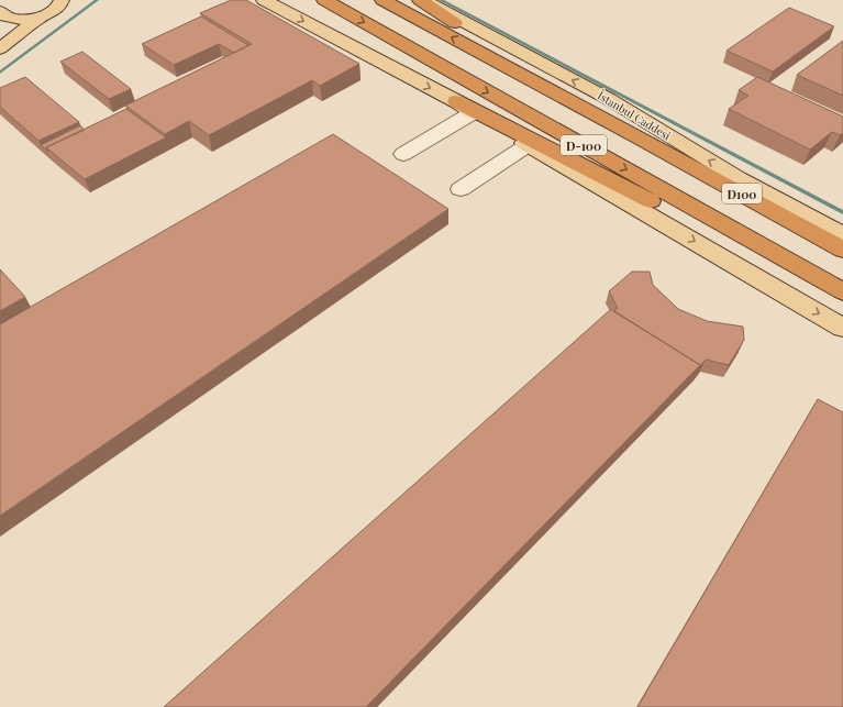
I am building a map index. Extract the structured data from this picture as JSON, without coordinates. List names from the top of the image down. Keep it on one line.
{"streets":{"highway":["D-100","D100"],"main road":["İstanbul Caddesi"]},"crossings":[["D-100","D100"]]}
